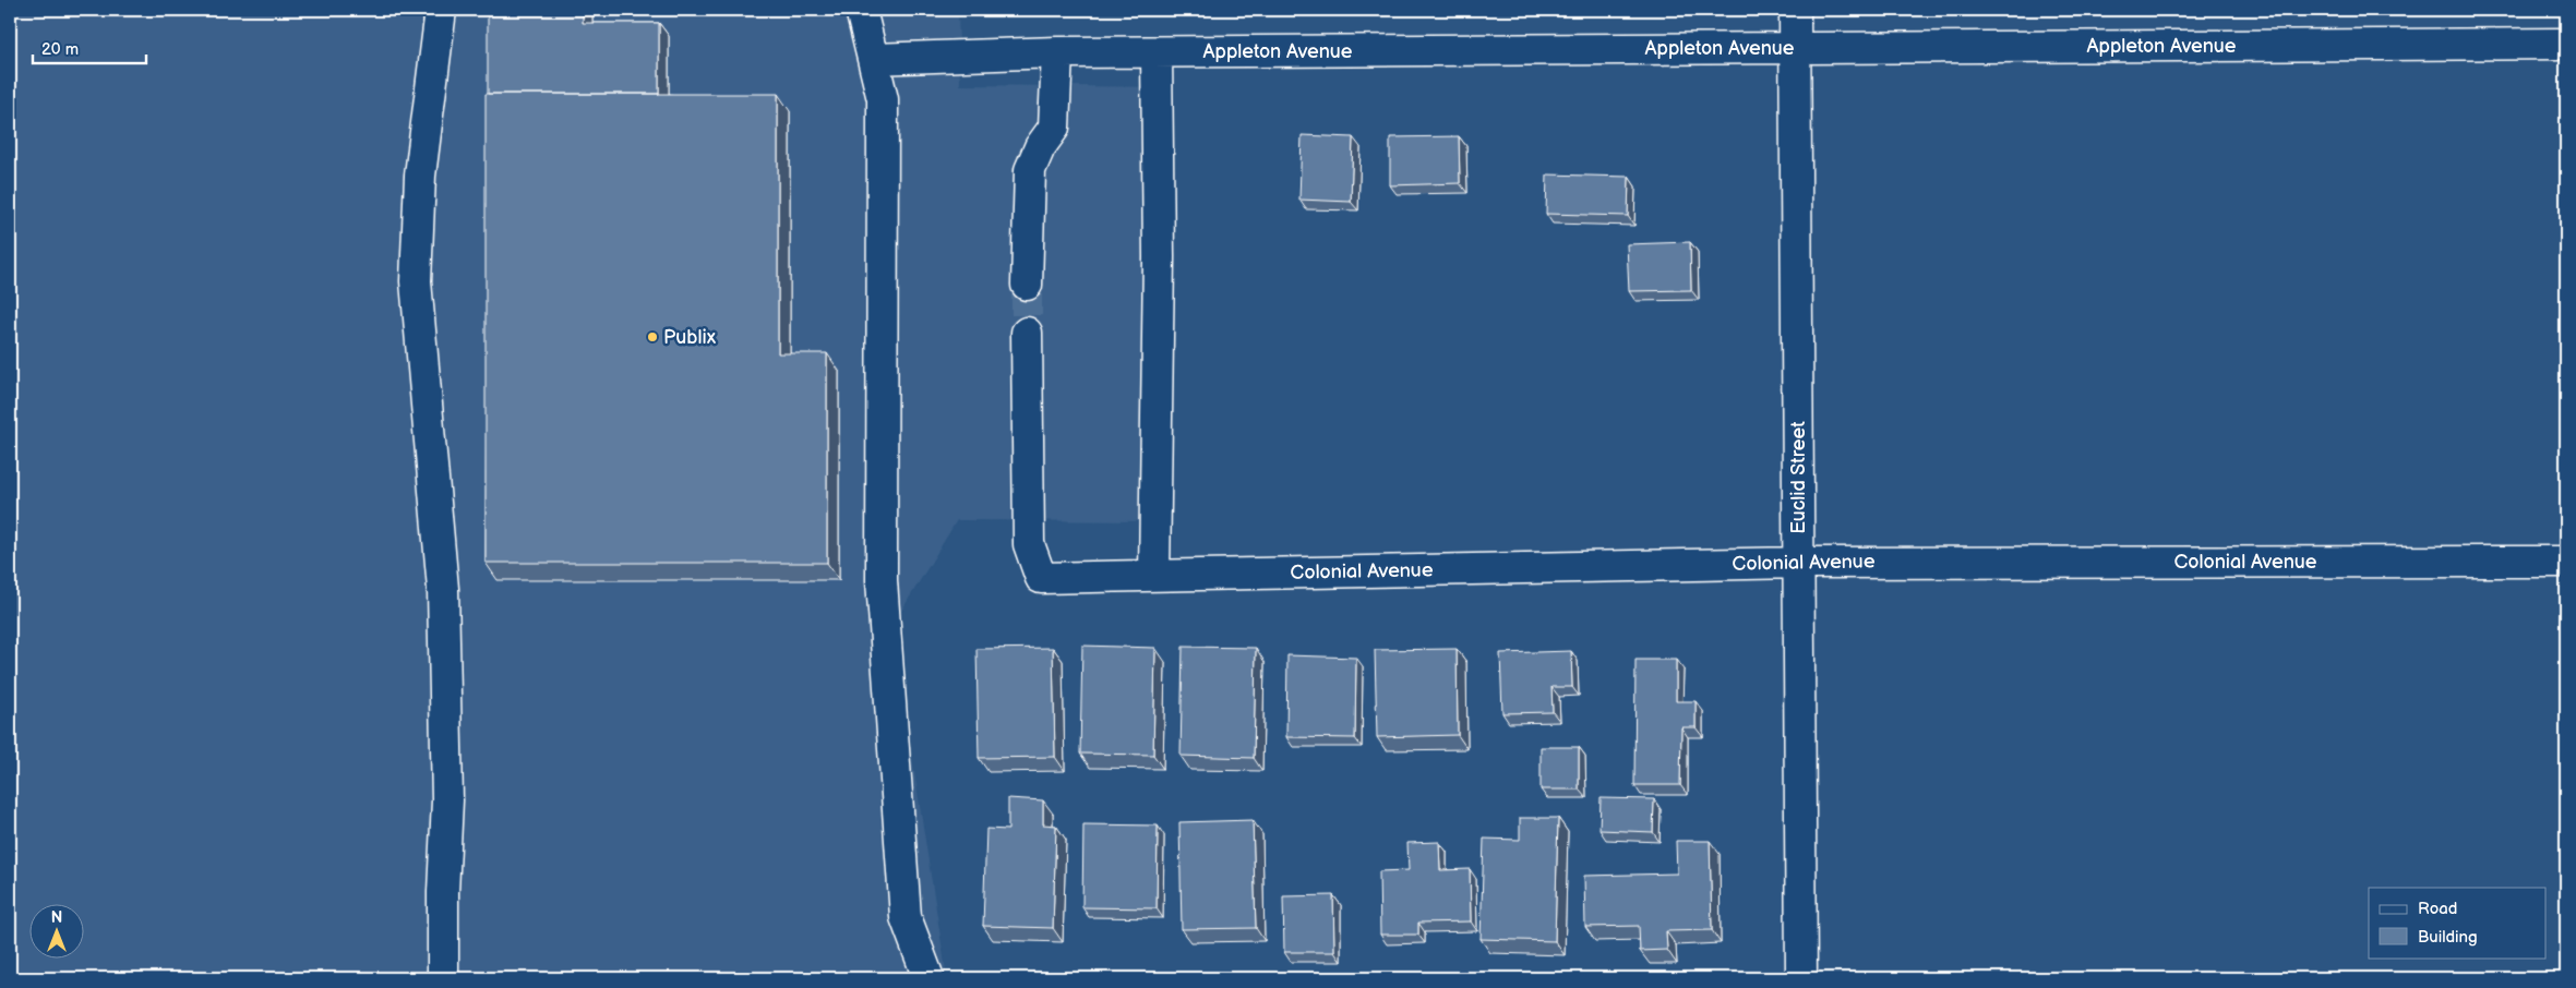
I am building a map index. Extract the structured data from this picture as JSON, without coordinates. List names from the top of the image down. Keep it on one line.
{"streets":{"street":["Appleton Avenue","Euclid Street","Colonial Avenue"]},"crossings":[["Appleton Avenue","Euclid Street"],["Euclid Street","Colonial Avenue"]],"places":["Publix"],"legend":["Road","Building"],"scale_bar":"20 m","north":"top"}
